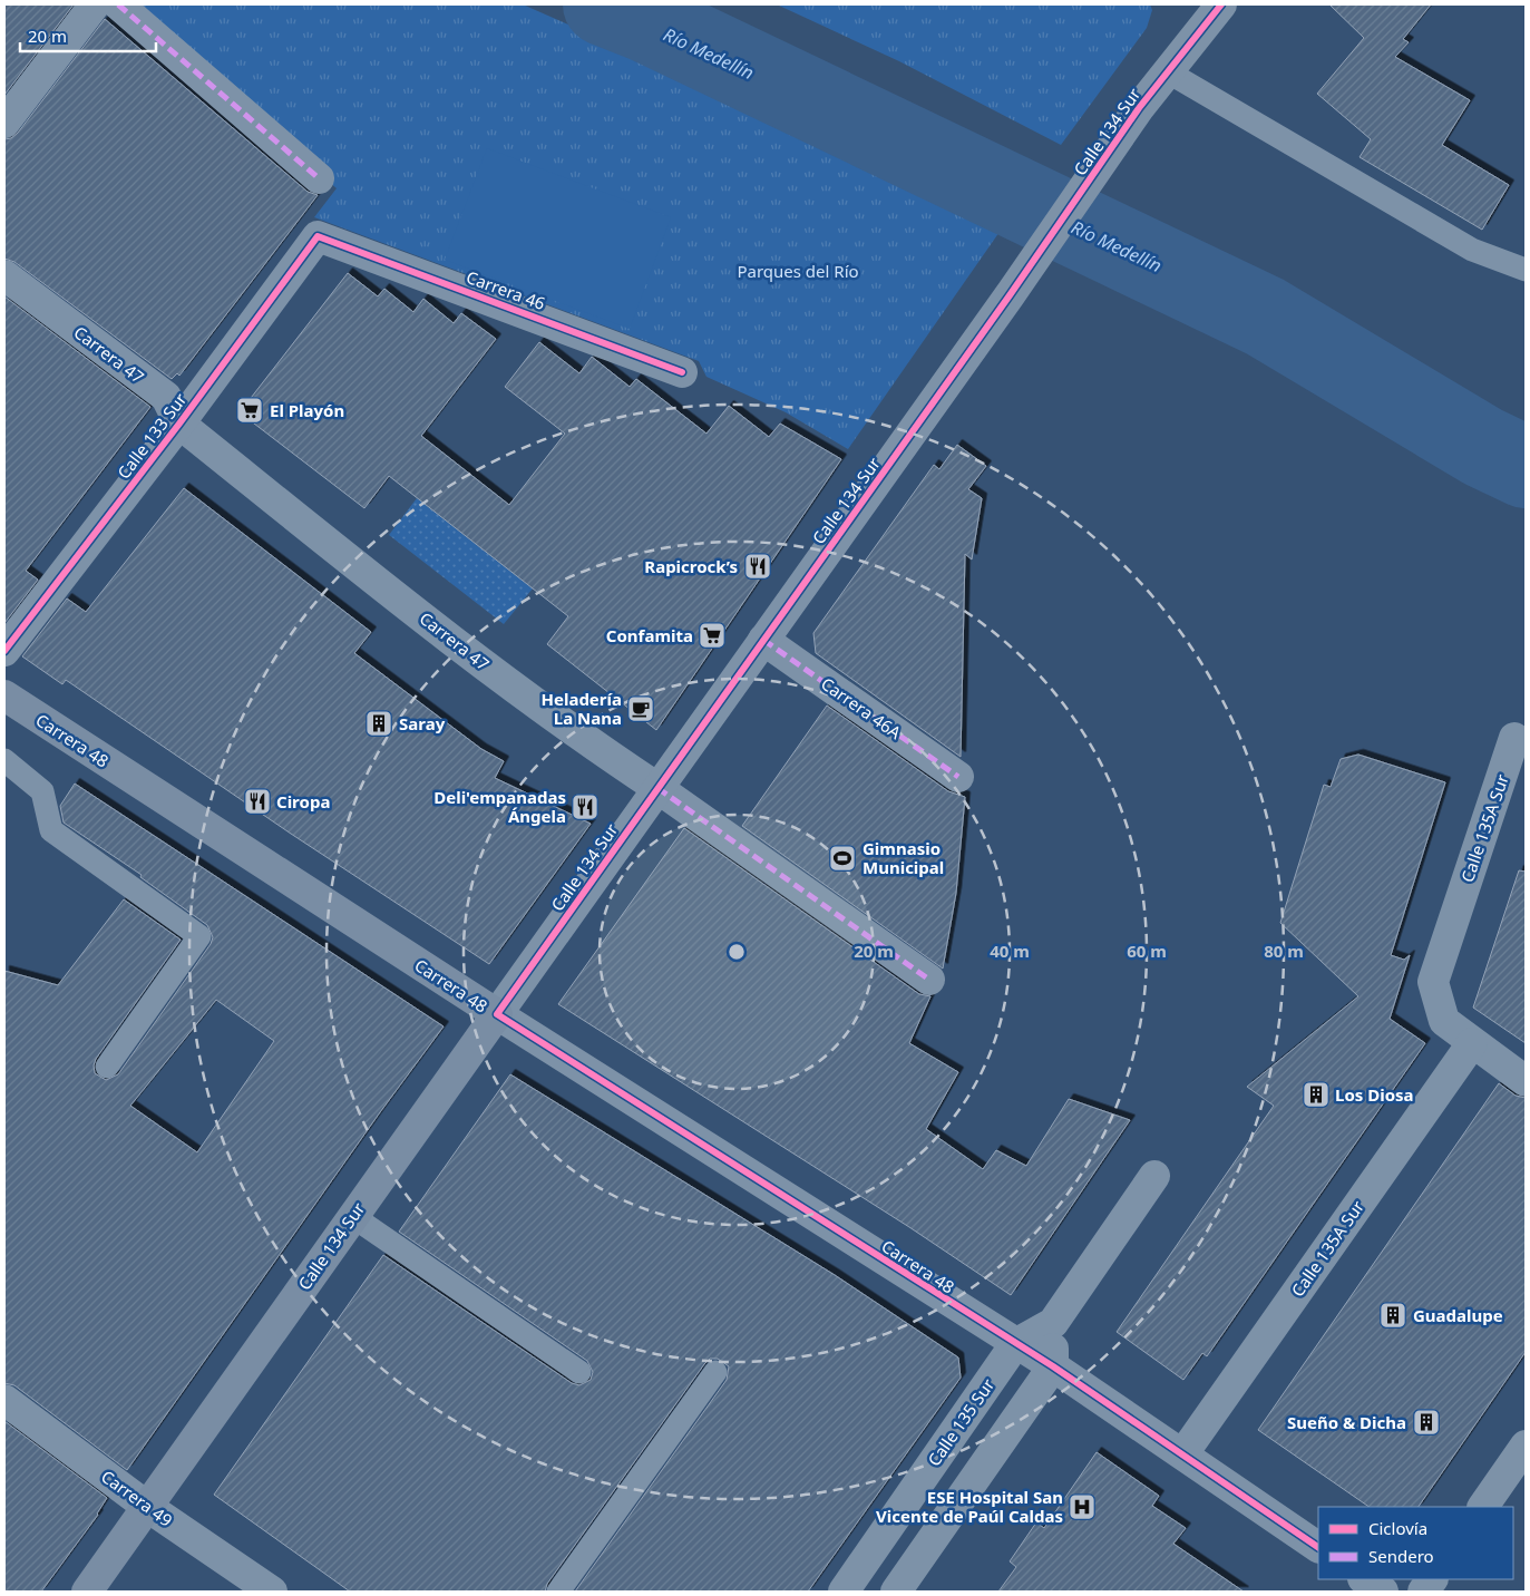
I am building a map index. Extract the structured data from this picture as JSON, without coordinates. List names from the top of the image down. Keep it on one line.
{"streets":{"main road":["Calle 134 Sur","Carrera 48"],"street":["Carrera 46","Carrera 47","Calle 133 Sur","Carrera 46A","Calle 135A Sur","Calle 135 Sur","Carrera 49"]},"crossings":[["Calle 134 Sur","Carrera 47"],["Calle 134 Sur","Carrera 46A"],["Calle 134 Sur","Carrera 48"],["Calle 134 Sur","Carrera 49"],["Carrera 46","Calle 133 Sur"],["Carrera 47","Calle 133 Sur"],["Carrera 48","Calle 135A Sur"],["Carrera 48","Calle 135 Sur"]],"water":["Río Medellín"],"parks":["Parques del Río"],"places":{"supermarket":["El Playón","Confamita"],"restaurant":["Rapicrock’s","Ciropa","Deli'empanadas Ángela"],"cafe":["Heladería La Nana"],"building":["Saray","Los Diosa","Guadalupe","Sueño & Dicha"],"sports":["Gimnasio Municipal"],"hospital":["ESE Hospital San Vicente de Paúl Caldas"]},"legend":["Ciclovía","Sendero"],"scale_bar":"20 m","rings":["20 m","40 m","60 m","80 m"]}
